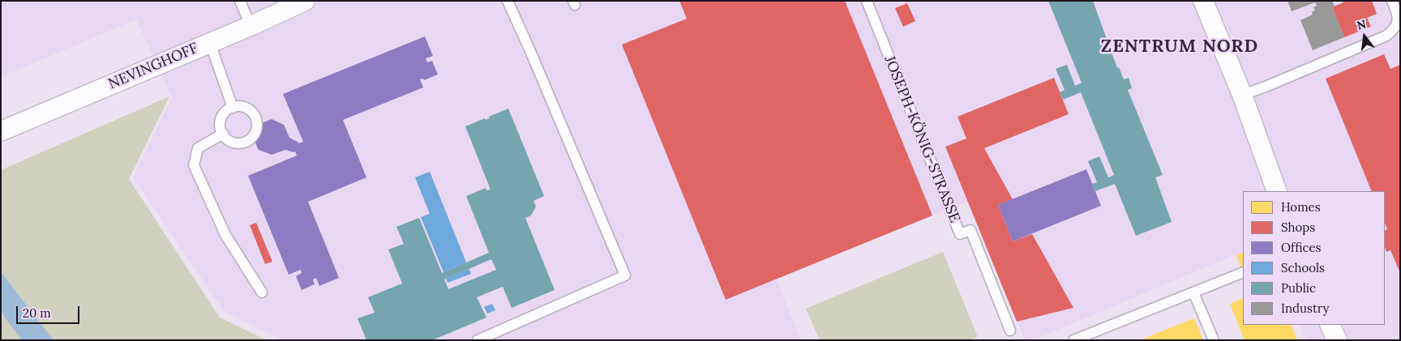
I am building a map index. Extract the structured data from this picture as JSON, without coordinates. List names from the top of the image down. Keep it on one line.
{"streets":{"street":["NEVINGHOFF"],"lane":["JOSEPH-KÖNIG-STRASSE"]},"districts":["ZENTRUM NORD"],"legend":["Homes","Shops","Offices","Schools","Public","Industry"],"scale_bar":"20 m","north":"top"}
